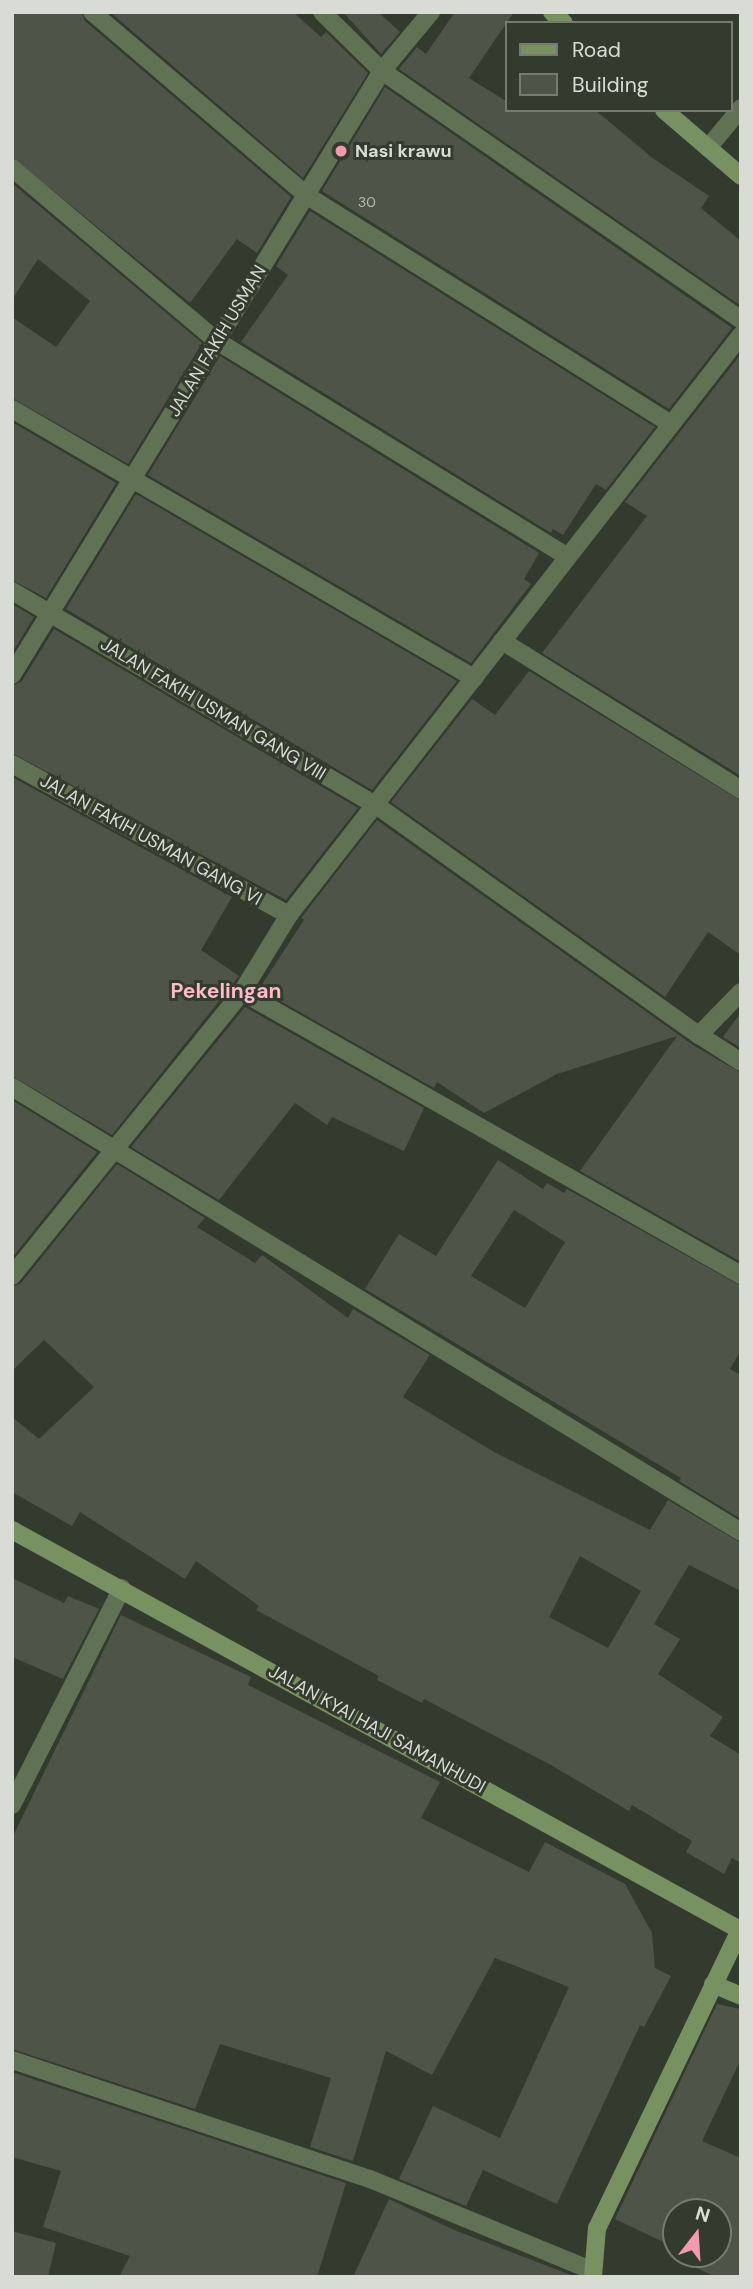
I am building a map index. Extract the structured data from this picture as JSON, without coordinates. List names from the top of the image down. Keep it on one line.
{"streets":{"main road":["JALAN KYAI HAJI SAMANHUDI"],"street":["JALAN FAKIH USMAN","JALAN FAKIH USMAN GANG VIII","JALAN FAKIH USMAN GANG VI"]},"crossings":[["JALAN FAKIH USMAN","JALAN FAKIH USMAN GANG VIII"]],"districts":["Pekelingan"],"places":["Nasi krawu"],"house_numbers":["30"],"legend":["Road","Building"],"north":"top"}
